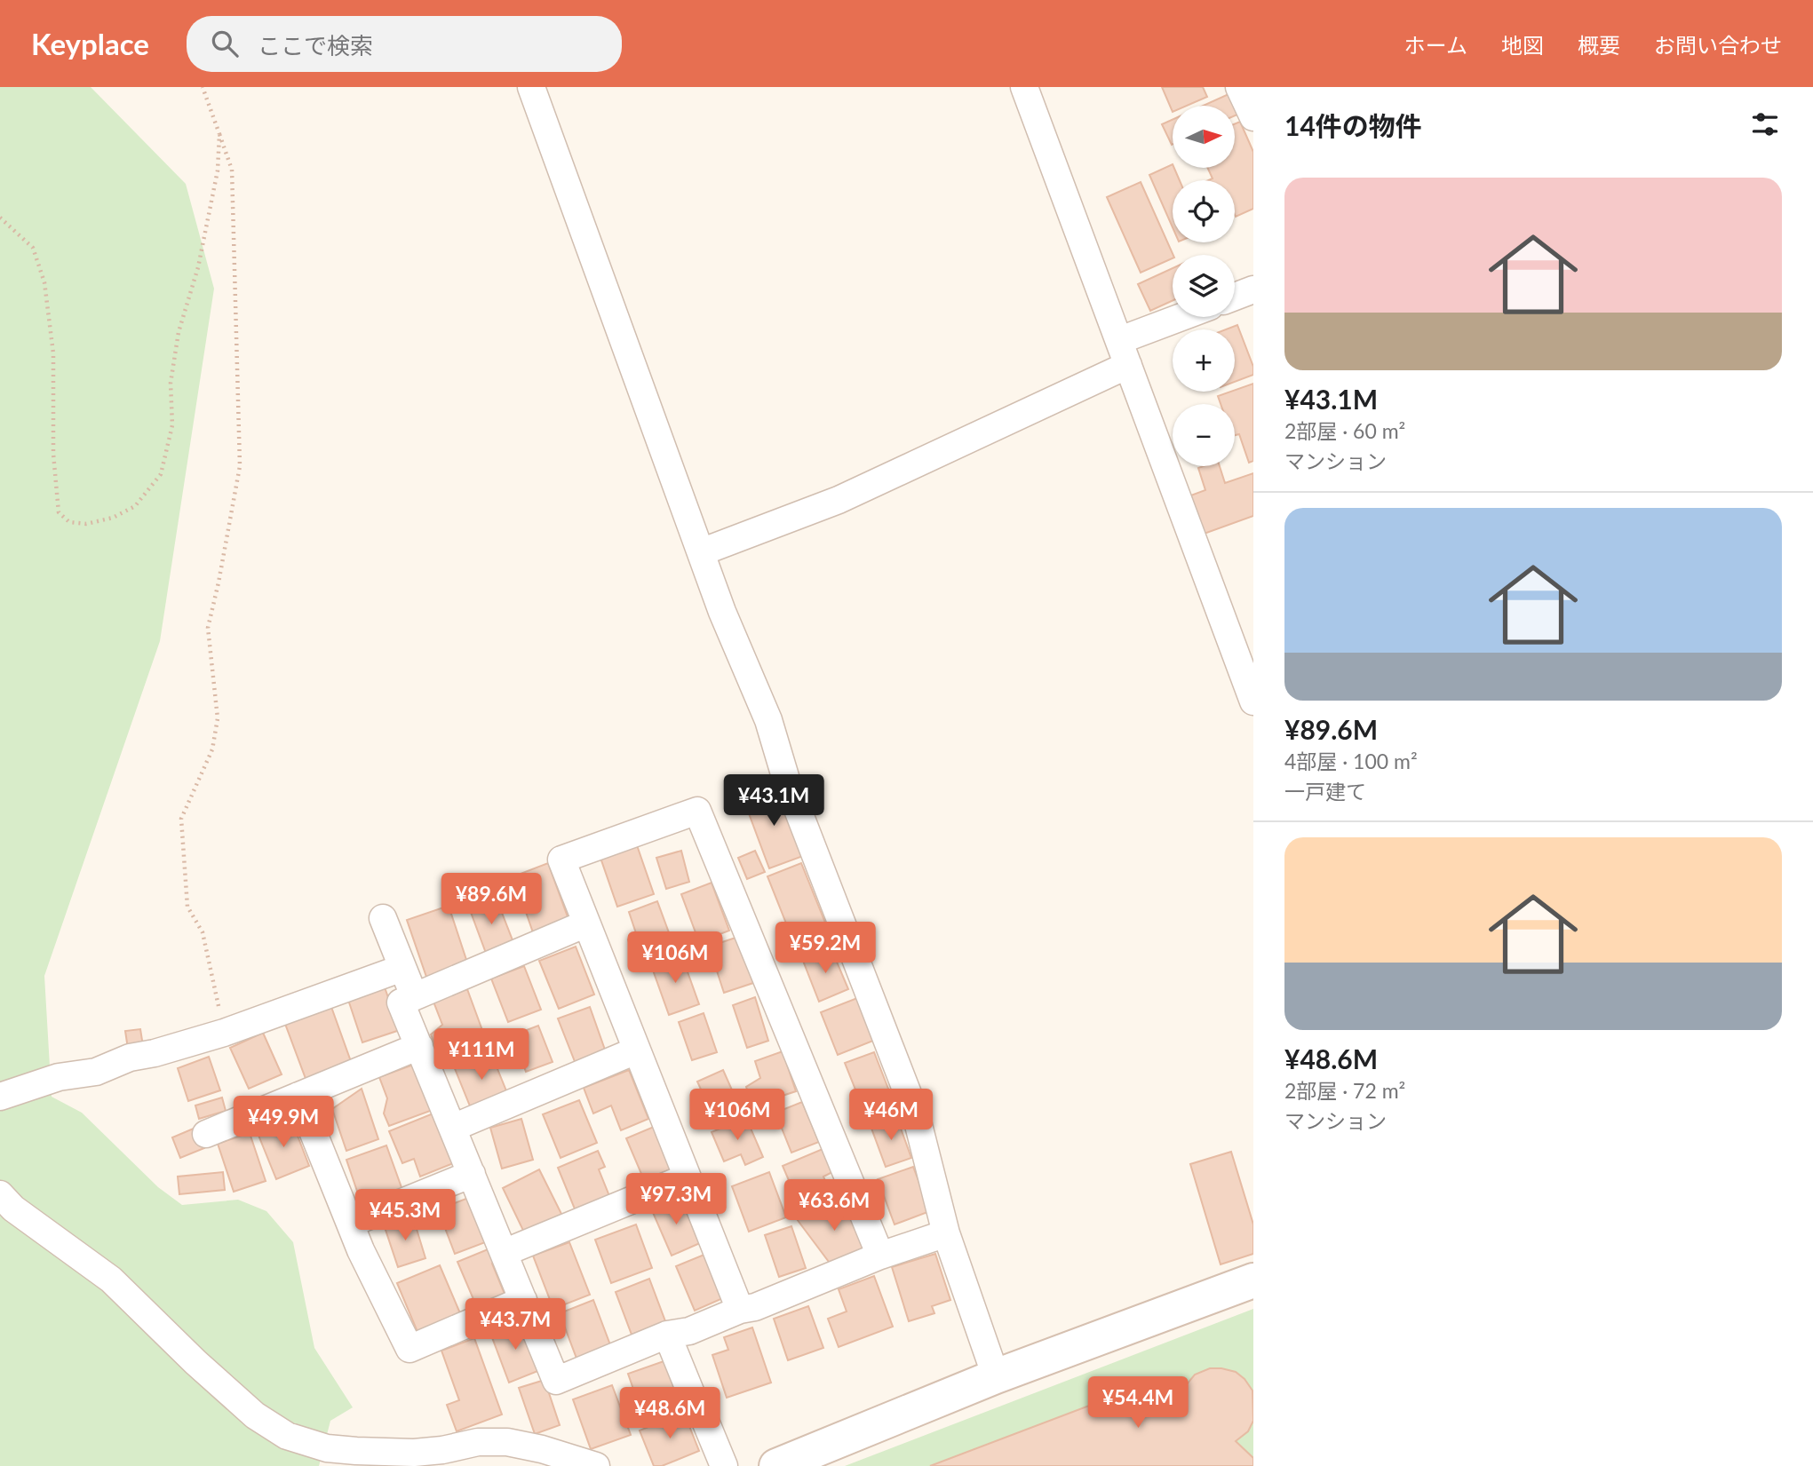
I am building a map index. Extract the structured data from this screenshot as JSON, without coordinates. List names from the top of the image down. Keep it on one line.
{"north":"right","page":{"header":"Keyplace","search":"ここで検索","nav":["ホーム","地図","概要","お問い合わせ"],"heading":"14件の物件","map_buttons":["+","−"],"list":[{"name":"¥43.1M","note":"2部屋 · 60 m² · マンション"},{"name":"¥89.6M","note":"4部屋 · 100 m² · 一戸建て"},{"name":"¥48.6M","note":"2部屋 · 72 m² · マンション"}],"price":["¥43.1M","¥89.6M","¥59.2M","¥106M","¥111M","¥106M","¥46M","¥49.9M","¥97.3M","¥63.6M","¥45.3M","¥43.7M","¥54.4M","¥48.6M"]}}
